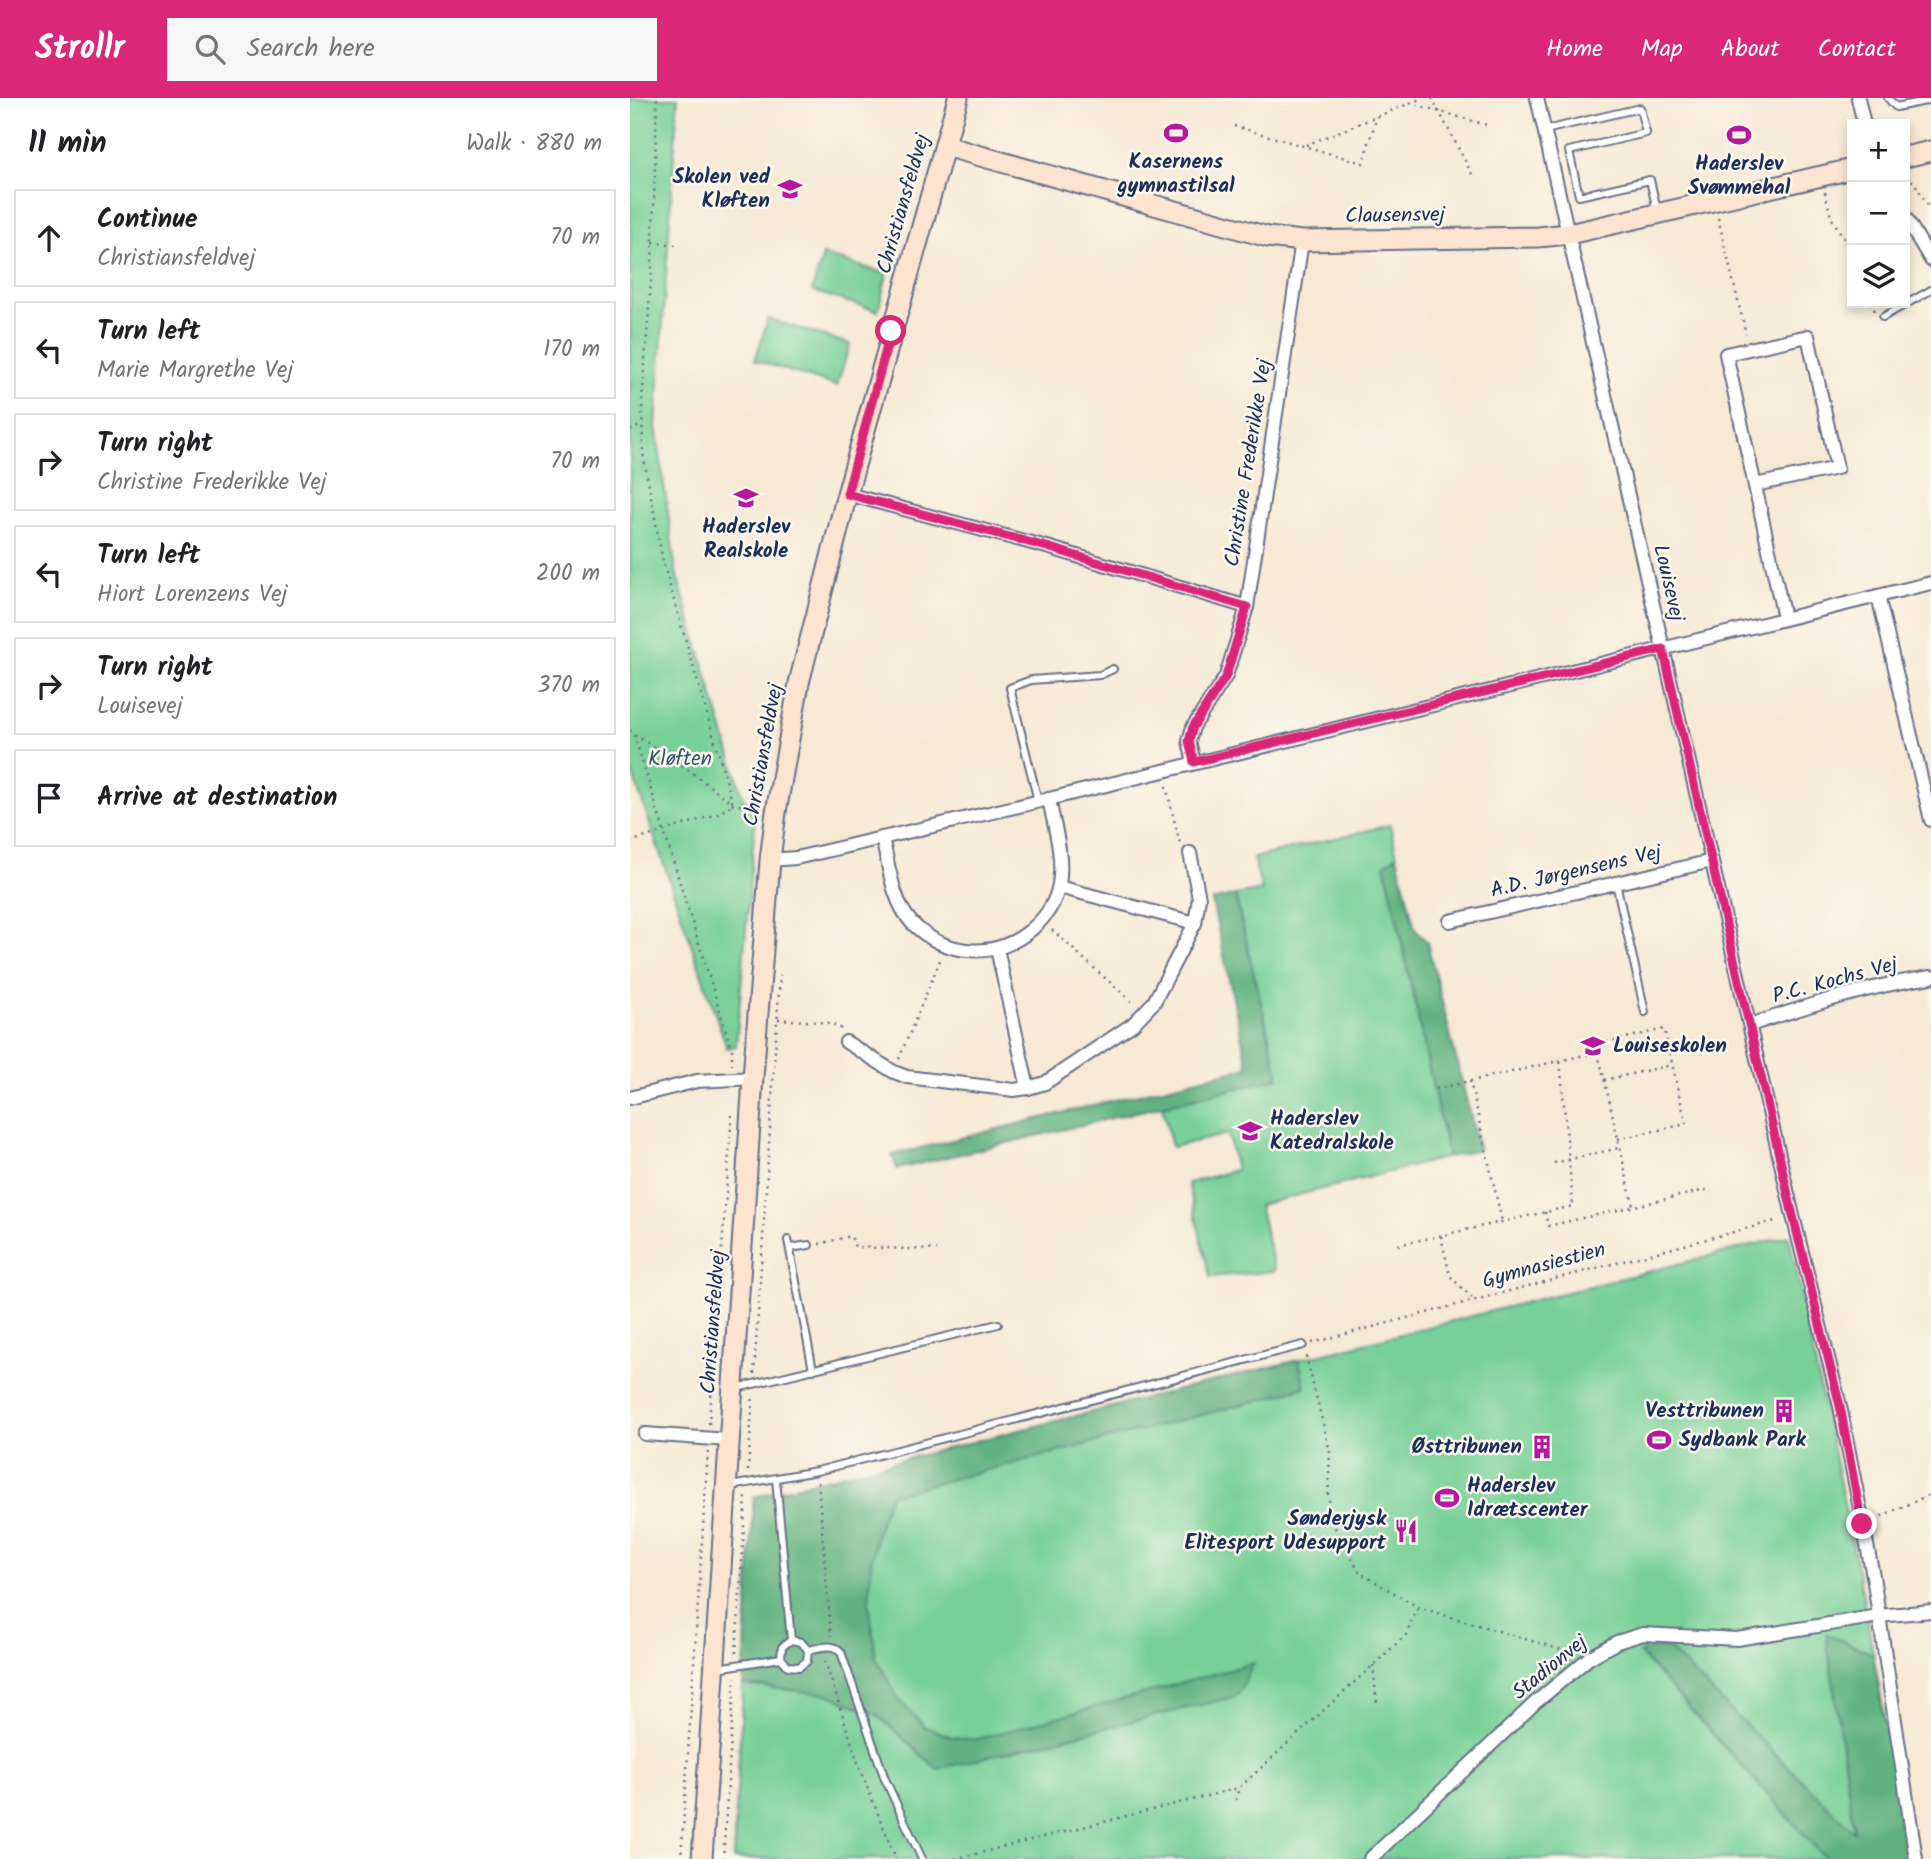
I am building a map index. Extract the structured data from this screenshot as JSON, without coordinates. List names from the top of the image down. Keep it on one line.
{"streets":{"street":["Christiansfeldvej","Clausensvej","Christine Frederikke Vej","Louisevej","A.D. Jørgensens Vej","P.C. Kochs Vej","Stadionvej"],"path":["Gymnasiestien"]},"crossings":[["Christiansfeldvej","Clausensvej"],["Clausensvej","Christine Frederikke Vej"],["Clausensvej","Louisevej"],["Louisevej","A.D. Jørgensens Vej"],["Louisevej","P.C. Kochs Vej"],["Louisevej","Gymnasiestien"],["Louisevej","Stadionvej"]],"parks":["Kløften"],"places":{"sports":["Kasernens gymnastilsal","Haderslev Svømmehal","Sydbank Park","Haderslev Idrætscenter"],"school or university":["Skolen ved Kløften","Haderslev Realskole","Louiseskolen","Haderslev Katedralskole"],"building":["Vesttribunen","Østtribunen"],"restaurant":["Sønderjysk Elitesport Udesupport"]},"page":{"header":"Strollr","search":"Search here","nav":["Home","Map","About","Contact"],"heading":["11 min","Walk · 880 m"],"map_buttons":["+","−"],"list":[["Continue","Christiansfeldvej","70 m"],["Turn left","Marie Margrethe Vej","170 m"],["Turn right","Christine Frederikke Vej","70 m"],["Turn left","Hiort Lorenzens Vej","200 m"],["Turn right","Louisevej","370 m"],"Arrive at destination"]}}
